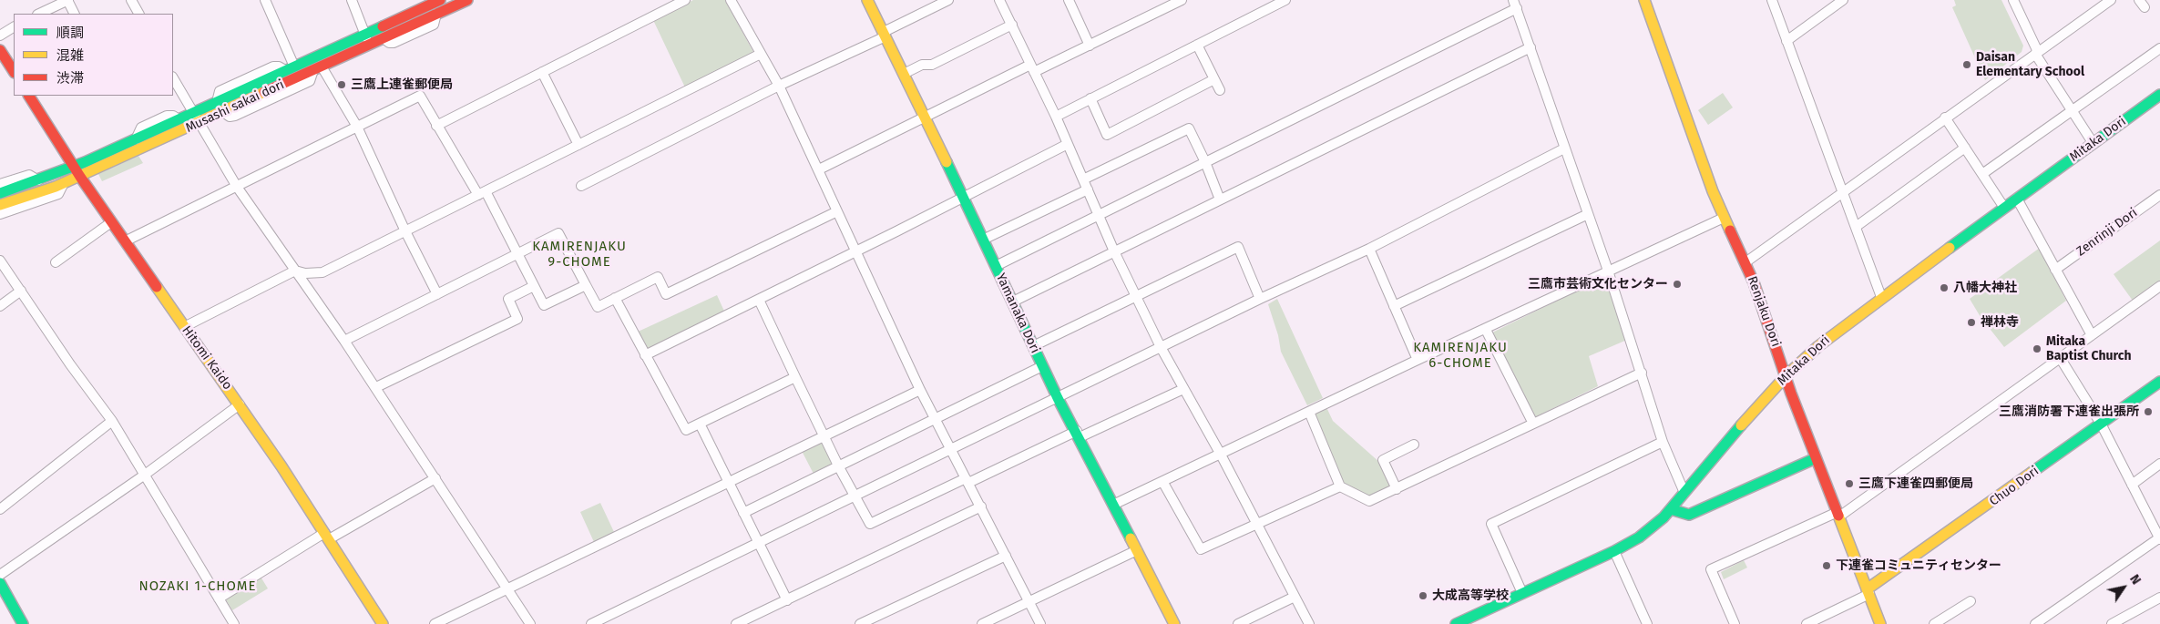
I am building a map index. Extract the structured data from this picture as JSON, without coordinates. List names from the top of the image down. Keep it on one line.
{"streets":{"main road":["Musashi sakai dori","Mitaka Dori","Renjaku Dori","Yamanaka Dori","Hitomi Kaido","Chuo Dori"],"street":["Zenrinji Dori"]},"crossings":[["Musashi sakai dori","Hitomi Kaido"],["Mitaka Dori","Renjaku Dori"],["Renjaku Dori","Chuo Dori"]],"districts":["KAMIRENJAKU 9-CHOME","KAMIRENJAKU 6-CHOME","NOZAKI 1-CHOME"],"places":["Daisan Elementary School","三鷹上連雀郵便局","三鷹市芸術文化センター","八幡大神社","禅林寺","Mitaka Baptist Church","三鷹消防署下連雀出張所","三鷹下連雀四郵便局","下連雀コミュニティセンター","大成高等学校"],"legend":["順調","混雑","渋滞"],"north":"top right"}
